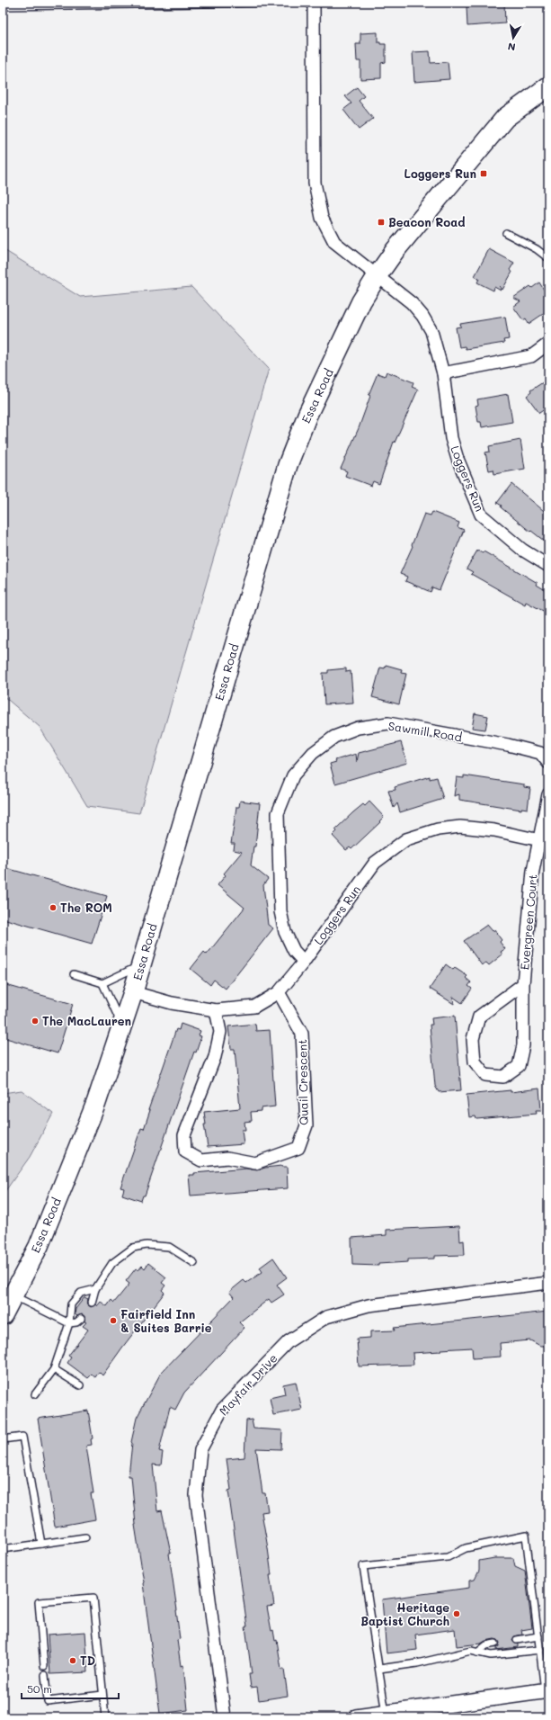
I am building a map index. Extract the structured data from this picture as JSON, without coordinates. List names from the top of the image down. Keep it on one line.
{"streets":{"main road":["Essa Road"],"street":["Loggers Run","Sawmill Road","Evergreen Court","Quail Crescent","Mayfair Drive"]},"crossings":[["Essa Road","Loggers Run"],["Loggers Run","Sawmill Road"],["Loggers Run","Evergreen Court"],["Loggers Run","Quail Crescent"]],"places":{"transit":["Loggers Run","Beacon Road"],"other":["The ROM","The MacLauren","Fairfield Inn & Suites Barrie","Heritage Baptist Church","TD"]},"scale_bar":"50 m","north":"bottom"}
